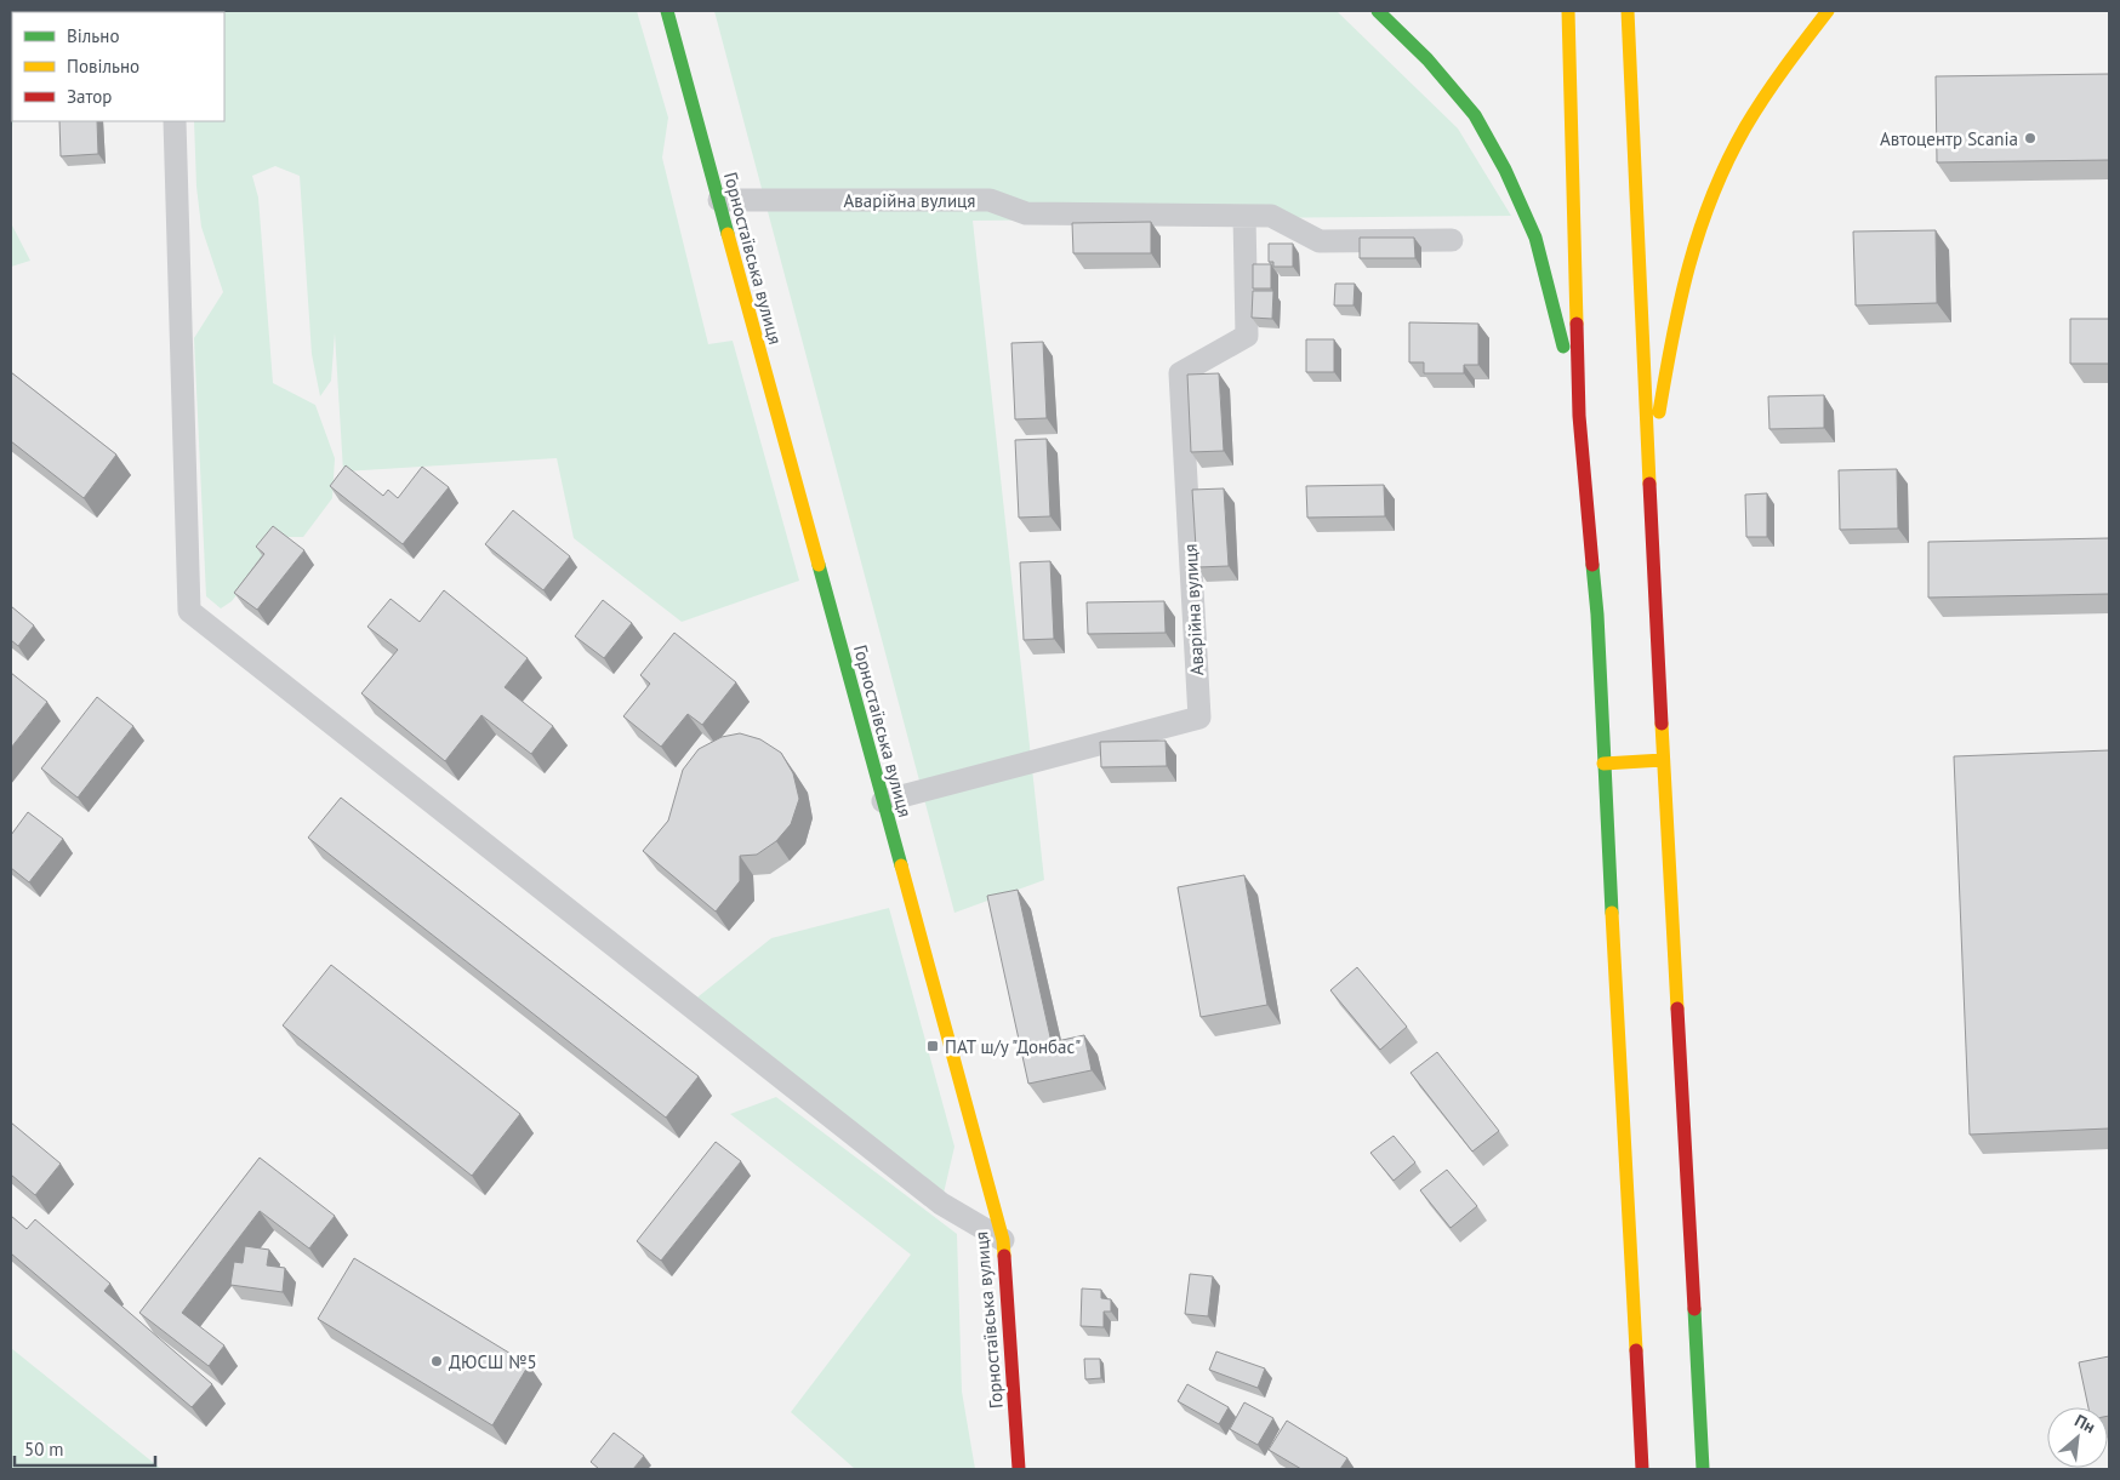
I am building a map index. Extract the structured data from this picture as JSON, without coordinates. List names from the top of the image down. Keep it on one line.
{"streets":{"main road":["Горностаївська вулиця"],"street":["Аварійна вулиця"]},"crossings":[["Аварійна вулиця","Горностаївська вулиця"]],"places":{"other":["Автоцентр Scania","ДЮСШ №5"],"transit":["ПАТ ш/у \"Донбас\""]},"legend":["Вільно","Повільно","Затор"],"scale_bar":"50 m","north":"top right"}
